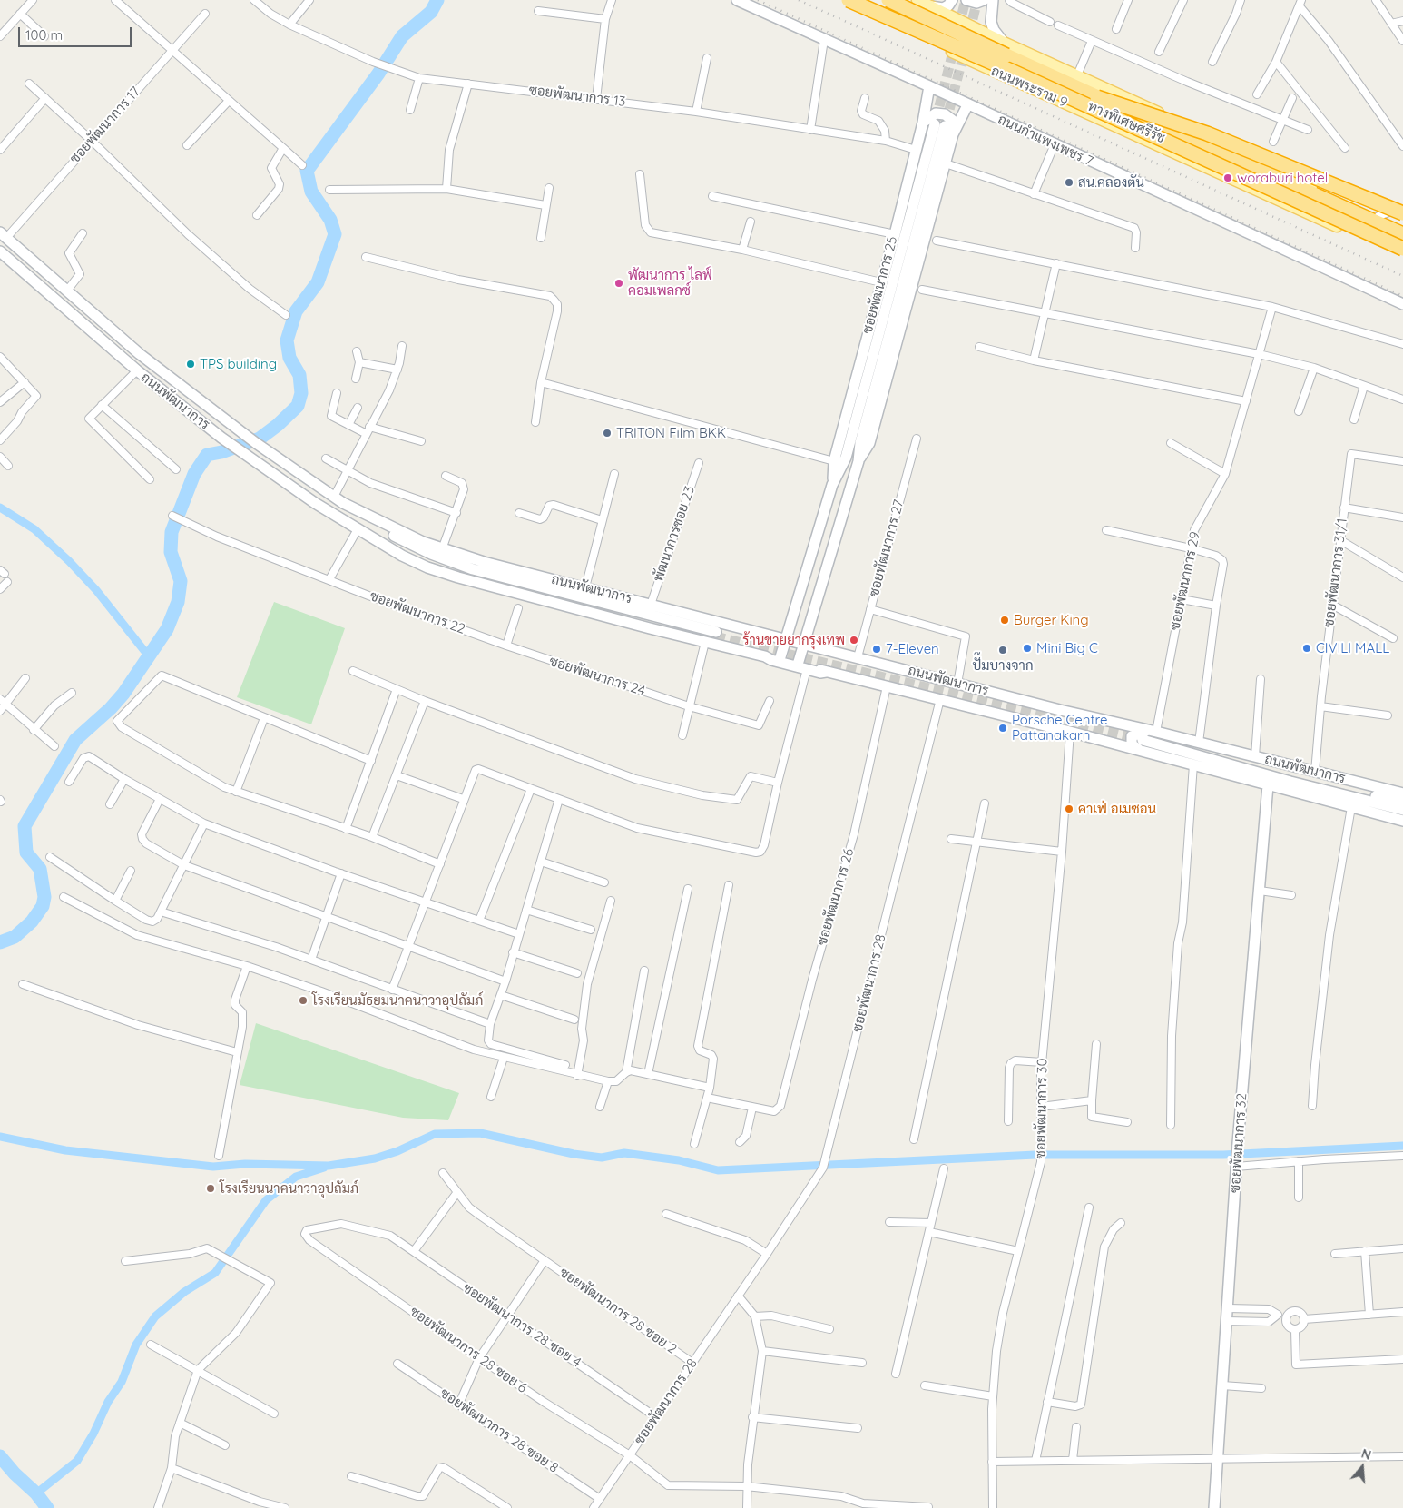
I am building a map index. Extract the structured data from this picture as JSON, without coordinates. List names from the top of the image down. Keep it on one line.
{"streets":{"highway":["ทางพิเศษศรีรัช"],"main road":["ถนนพระราม 9","ถนนกำแพงเพชร 7","ซอยพัฒนาการ 25","ถนนพัฒนาการ","ซอยพัฒนาการ 32"],"street":["ซอยพัฒนาการ 13","ซอยพัฒนาการ 17","พัฒนาการซอย 23","ซอยพัฒนาการ 27","ซอยพัฒนาการ 31/1","ซอยพัฒนาการ 29","ซอยพัฒนาการ 22","ซอยพัฒนาการ 24","ซอยพัฒนาการ 26","ซอยพัฒนาการ 28","ซอยพัฒนาการ 30","ซอยพัฒนาการ 28 ซอย 2","ซอยพัฒนาการ 28 ซอย 4","ซอยพัฒนาการ 28 ซอย 6","ซอยพัฒนาการ 28 ซอย 8"]},"crossings":[["ถนนพระราม 9","ทางพิเศษศรีรัช"],["ซอยพัฒนาการ 13","ซอยพัฒนาการ 25"],["ซอยพัฒนาการ 17","ถนนพัฒนาการ"],["ถนนกำแพงเพชร 7","ซอยพัฒนาการ 25"],["ซอยพัฒนาการ 25","ถนนพัฒนาการ"],["ถนนพัฒนาการ","พัฒนาการซอย 23"],["ถนนพัฒนาการ","ซอยพัฒนาการ 27"],["ถนนพัฒนาการ","ซอยพัฒนาการ 31/1"],["ถนนพัฒนาการ","ซอยพัฒนาการ 29"],["ถนนพัฒนาการ","ซอยพัฒนาการ 26"],["ถนนพัฒนาการ","ซอยพัฒนาการ 28"],["ถนนพัฒนาการ","ซอยพัฒนาการ 30"],["ถนนพัฒนาการ","ซอยพัฒนาการ 32"],["ซอยพัฒนาการ 22","ซอยพัฒนาการ 24"],["ซอยพัฒนาการ 28","ซอยพัฒนาการ 28 ซอย 2"],["ซอยพัฒนาการ 28","ซอยพัฒนาการ 28 ซอย 4"],["ซอยพัฒนาการ 28","ซอยพัฒนาการ 28 ซอย 6"],["ซอยพัฒนาการ 28","ซอยพัฒนาการ 28 ซอย 8"],["ซอยพัฒนาการ 28 ซอย 2","ซอยพัฒนาการ 28 ซอย 4"],["ซอยพัฒนาการ 28 ซอย 2","ซอยพัฒนาการ 28 ซอย 6"],["ซอยพัฒนาการ 28 ซอย 2","ซอยพัฒนาการ 28 ซอย 8"],["ซอยพัฒนาการ 28 ซอย 4","ซอยพัฒนาการ 28 ซอย 6"]],"places":["woraburi hotel","สน.คลองตัน","พัฒนาการ ไลฟ์ คอมเพลกซ์","TPS building","TRITON Film BKK","Burger King","ร้านขายยากรุงเทพ","Mini Big C","CIVILI MALL","7-Eleven","ปั๊มบางจาก","Porsche Centre Pattanakarn","คาเฟ่ อเมซอน","โรงเรียนมัธยมนาคนาวาอุปถัมภ์","โรงเรียนนาคนาวาอุปถัมภ์"],"scale_bar":"100 m","north":"top"}
